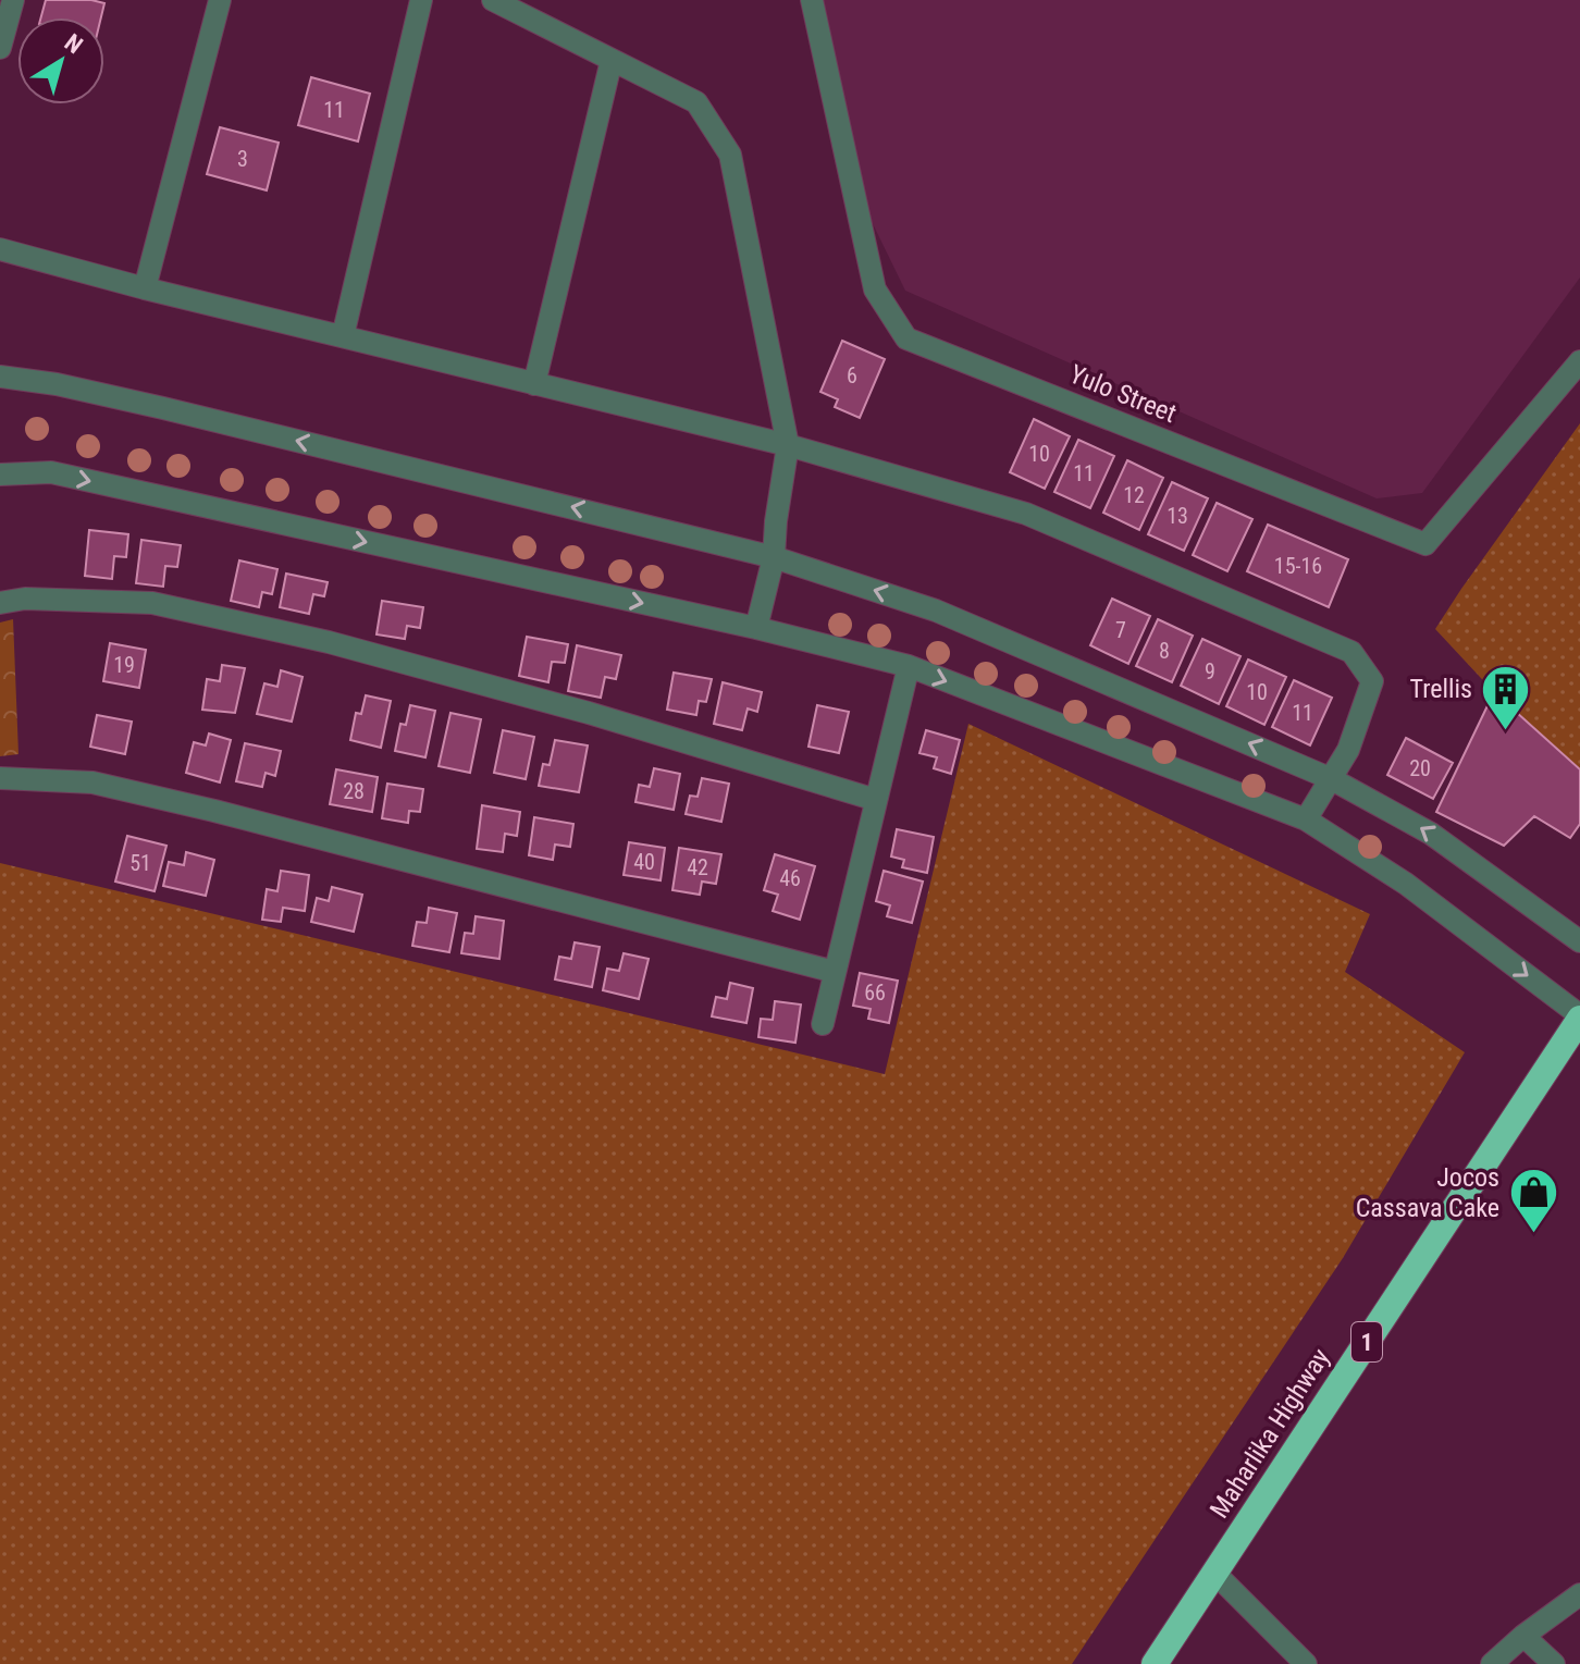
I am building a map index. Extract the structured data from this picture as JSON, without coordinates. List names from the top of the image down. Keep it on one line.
{"streets":{"highway":["1","Maharlika Highway"],"street":["Yulo Street"]},"places":{"building":["Trellis"],"shop":["Jocos Cassava Cake"]},"house_numbers":["11","3","6","10","11","12","13","15-16","7","8","19","9","10","11","20","28","40","51","42","46","66"],"north":"top right"}
